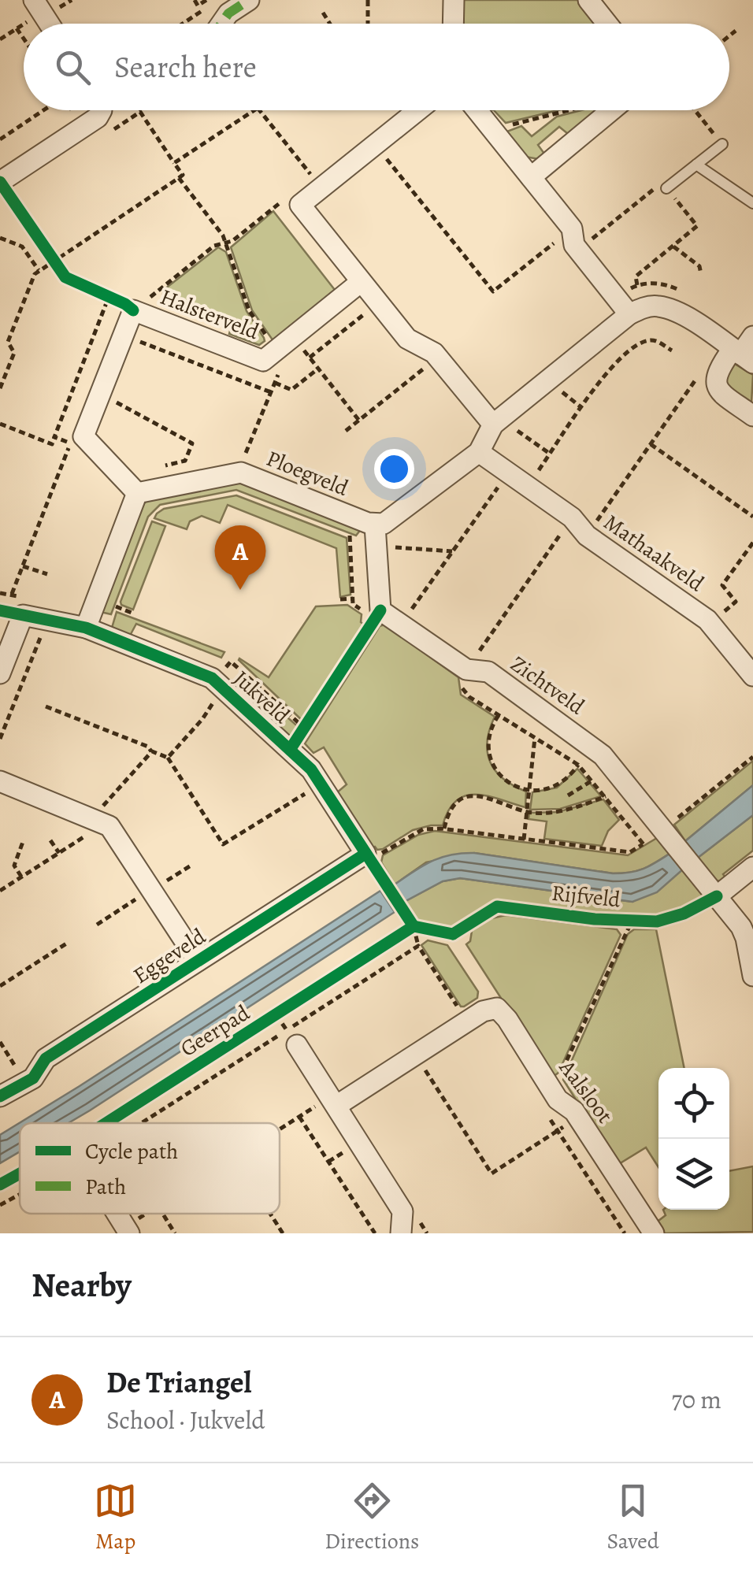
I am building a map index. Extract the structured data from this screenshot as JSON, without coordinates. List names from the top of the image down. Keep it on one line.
{"streets":{"street":["Halsterveld","Ploegveld","Mathaakveld","Zichtveld","Jukveld","Eggeveld","Aalsloot"],"cycle path":["Rijfveld","Geerpad"]},"crossings":[["Halsterveld","Ploegveld"],["Jukveld","Eggeveld"]],"legend":["Cycle path","Path"],"page":{"search":"Search here","pins":"A","heading":"Nearby","list":[{"mark":"A","name":"De Triangel","note":"School · Jukveld","value":"70 m"}],"nav":["Map","Directions","Saved"]}}
